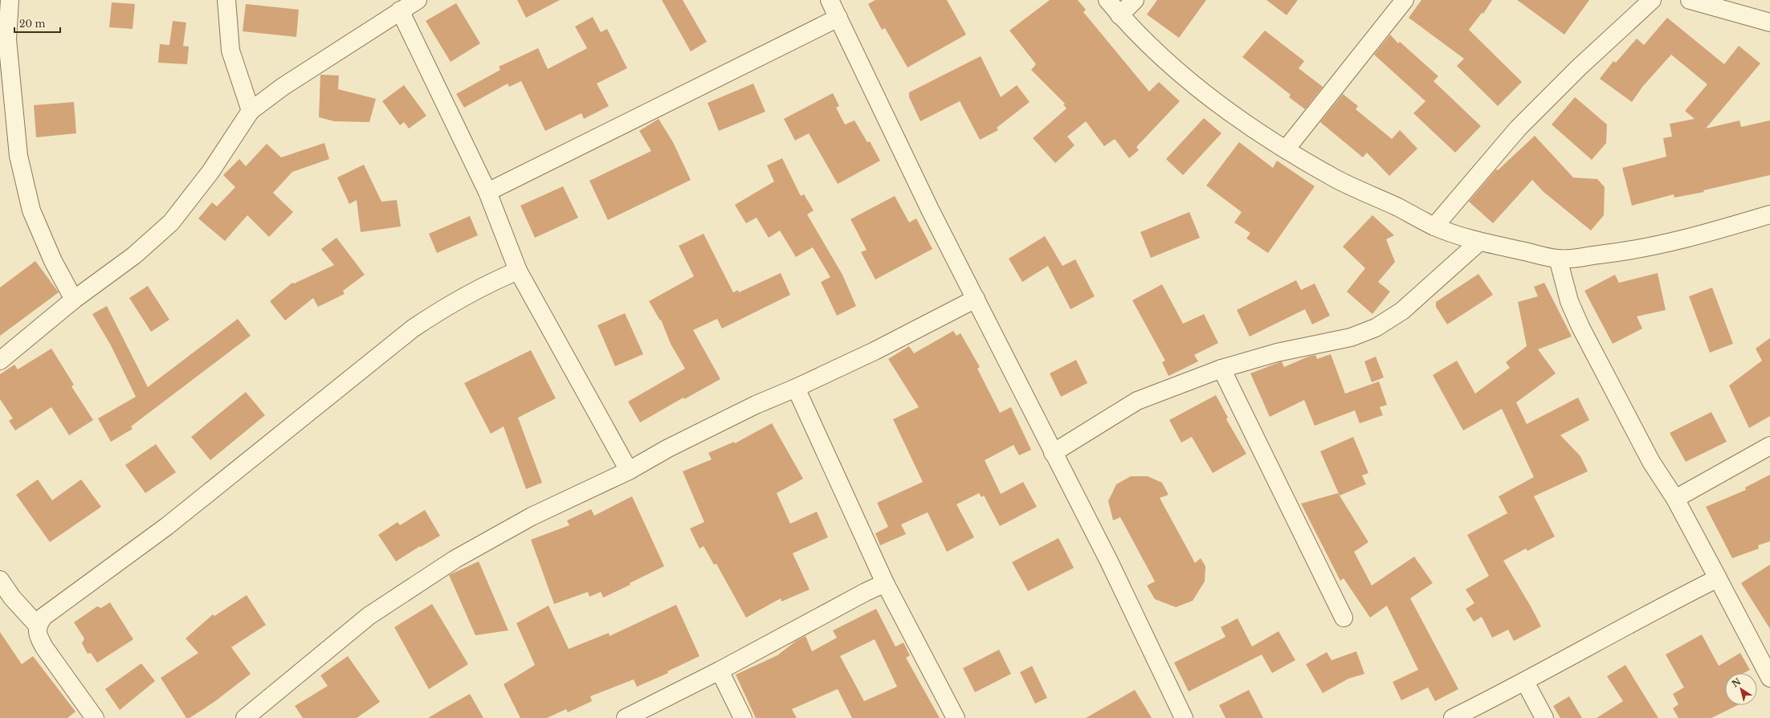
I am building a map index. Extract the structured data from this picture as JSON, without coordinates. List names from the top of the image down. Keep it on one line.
{"scale_bar":"20 m","north":"top left"}
